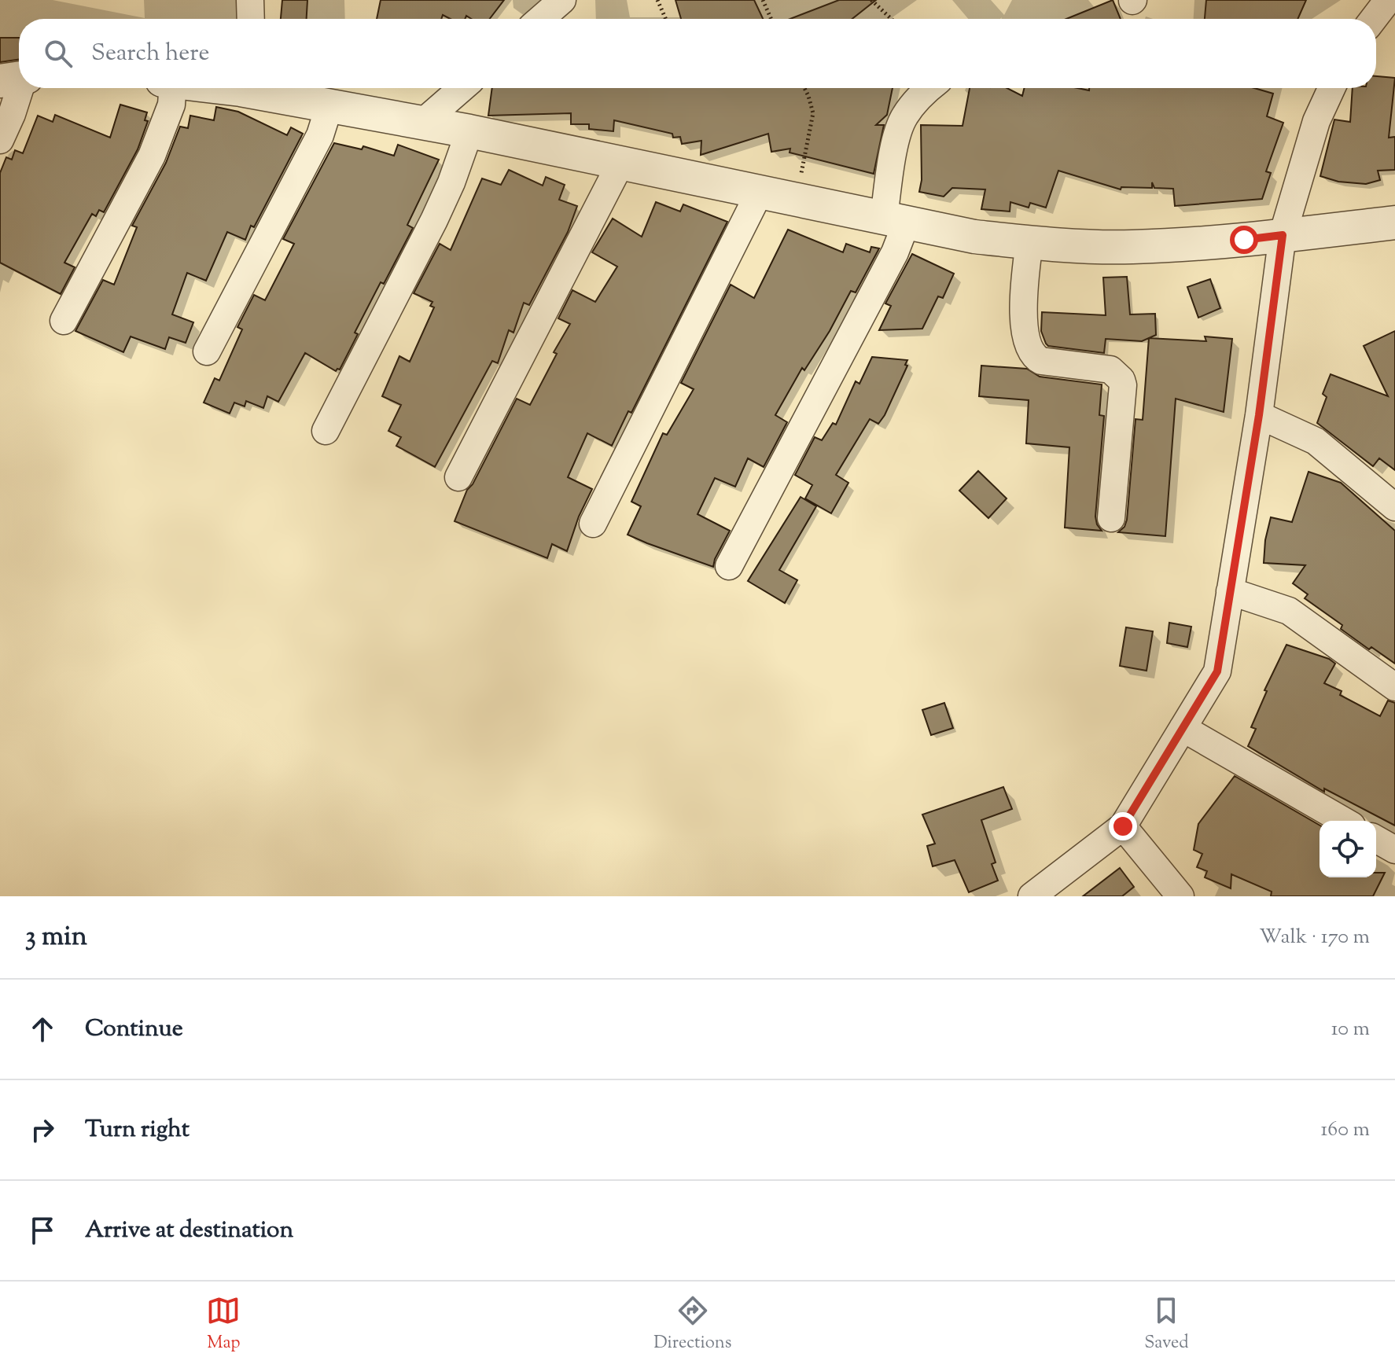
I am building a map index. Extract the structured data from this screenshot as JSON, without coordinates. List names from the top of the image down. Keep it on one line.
{"page":{"search":"Search here","heading":["3 min","Walk · 170 m"],"list":[["Continue","10 m"],["Turn right","160 m"],"Arrive at destination"],"nav":["Map","Directions","Saved"]}}
